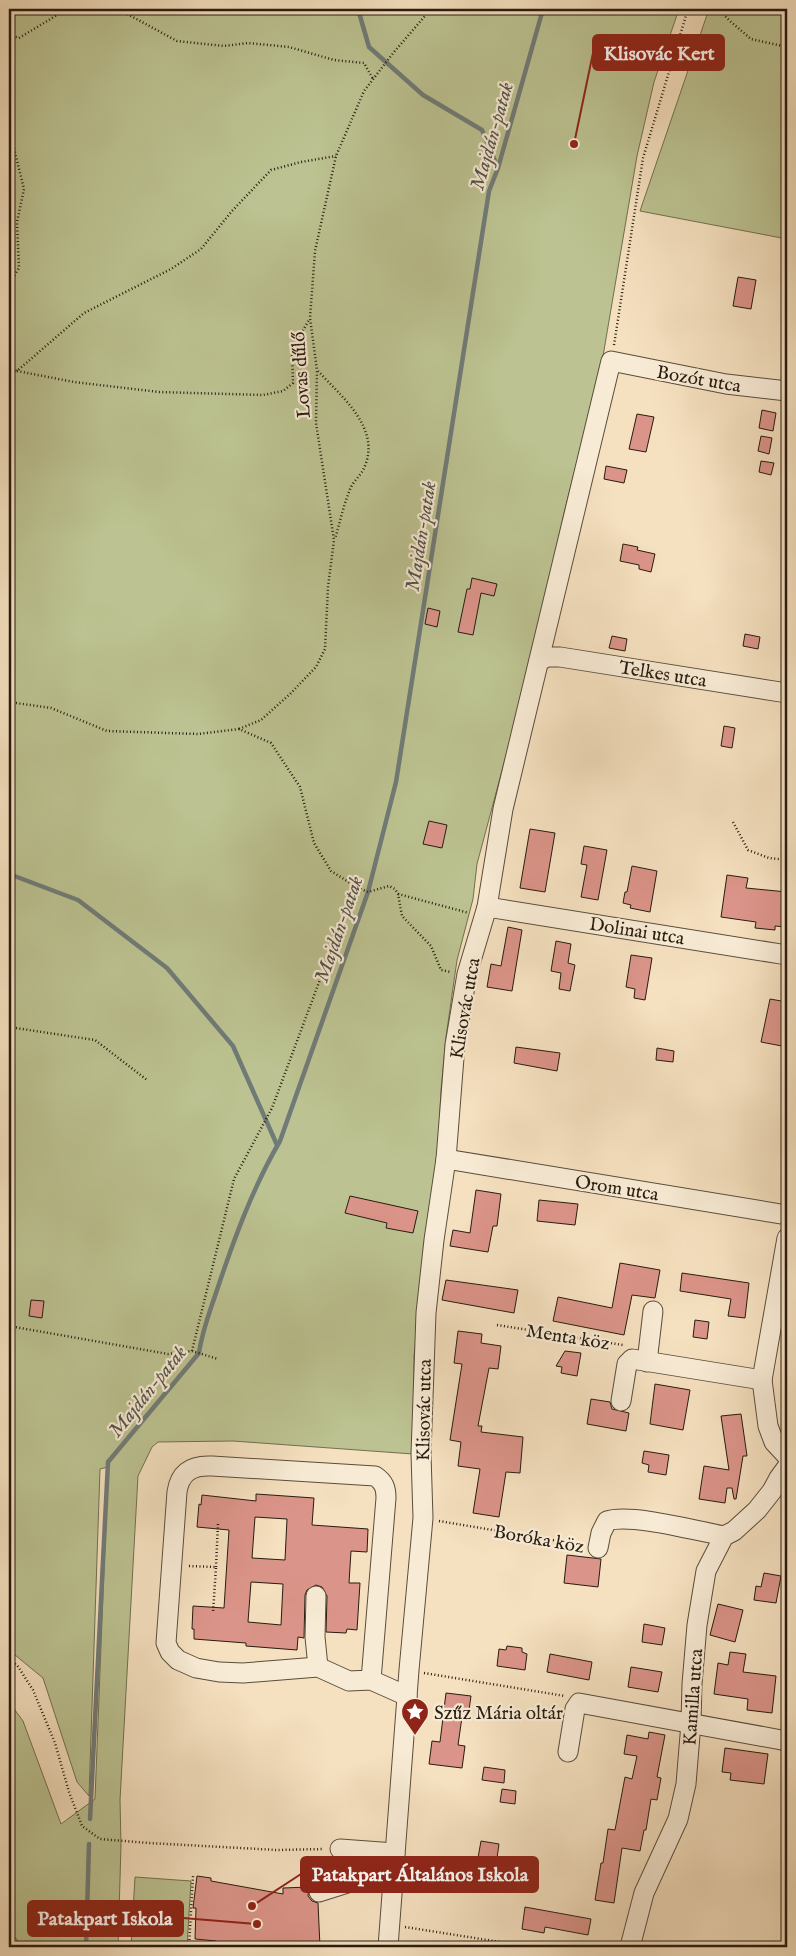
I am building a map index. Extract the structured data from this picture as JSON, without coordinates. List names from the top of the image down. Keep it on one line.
{"streets":{"street":["Bozót utca","Telkes utca","Dolinai utca","Klisovác utca","Orom utca","Menta köz","Boróka köz","Kamilla utca"],"path":["Lovas dűlő"]},"crossings":[["Bozót utca","Klisovác utca"],["Telkes utca","Klisovác utca"],["Dolinai utca","Klisovác utca"],["Klisovác utca","Orom utca"],["Klisovác utca","Boróka köz"],["Boróka köz","Kamilla utca"]],"water":["Majdán-patak"],"places":{"other":["Klisovác Kert","Patakpart Általános Iskola","Patakpart Iskola"],"place":["Szűz Mária oltár"]}}
